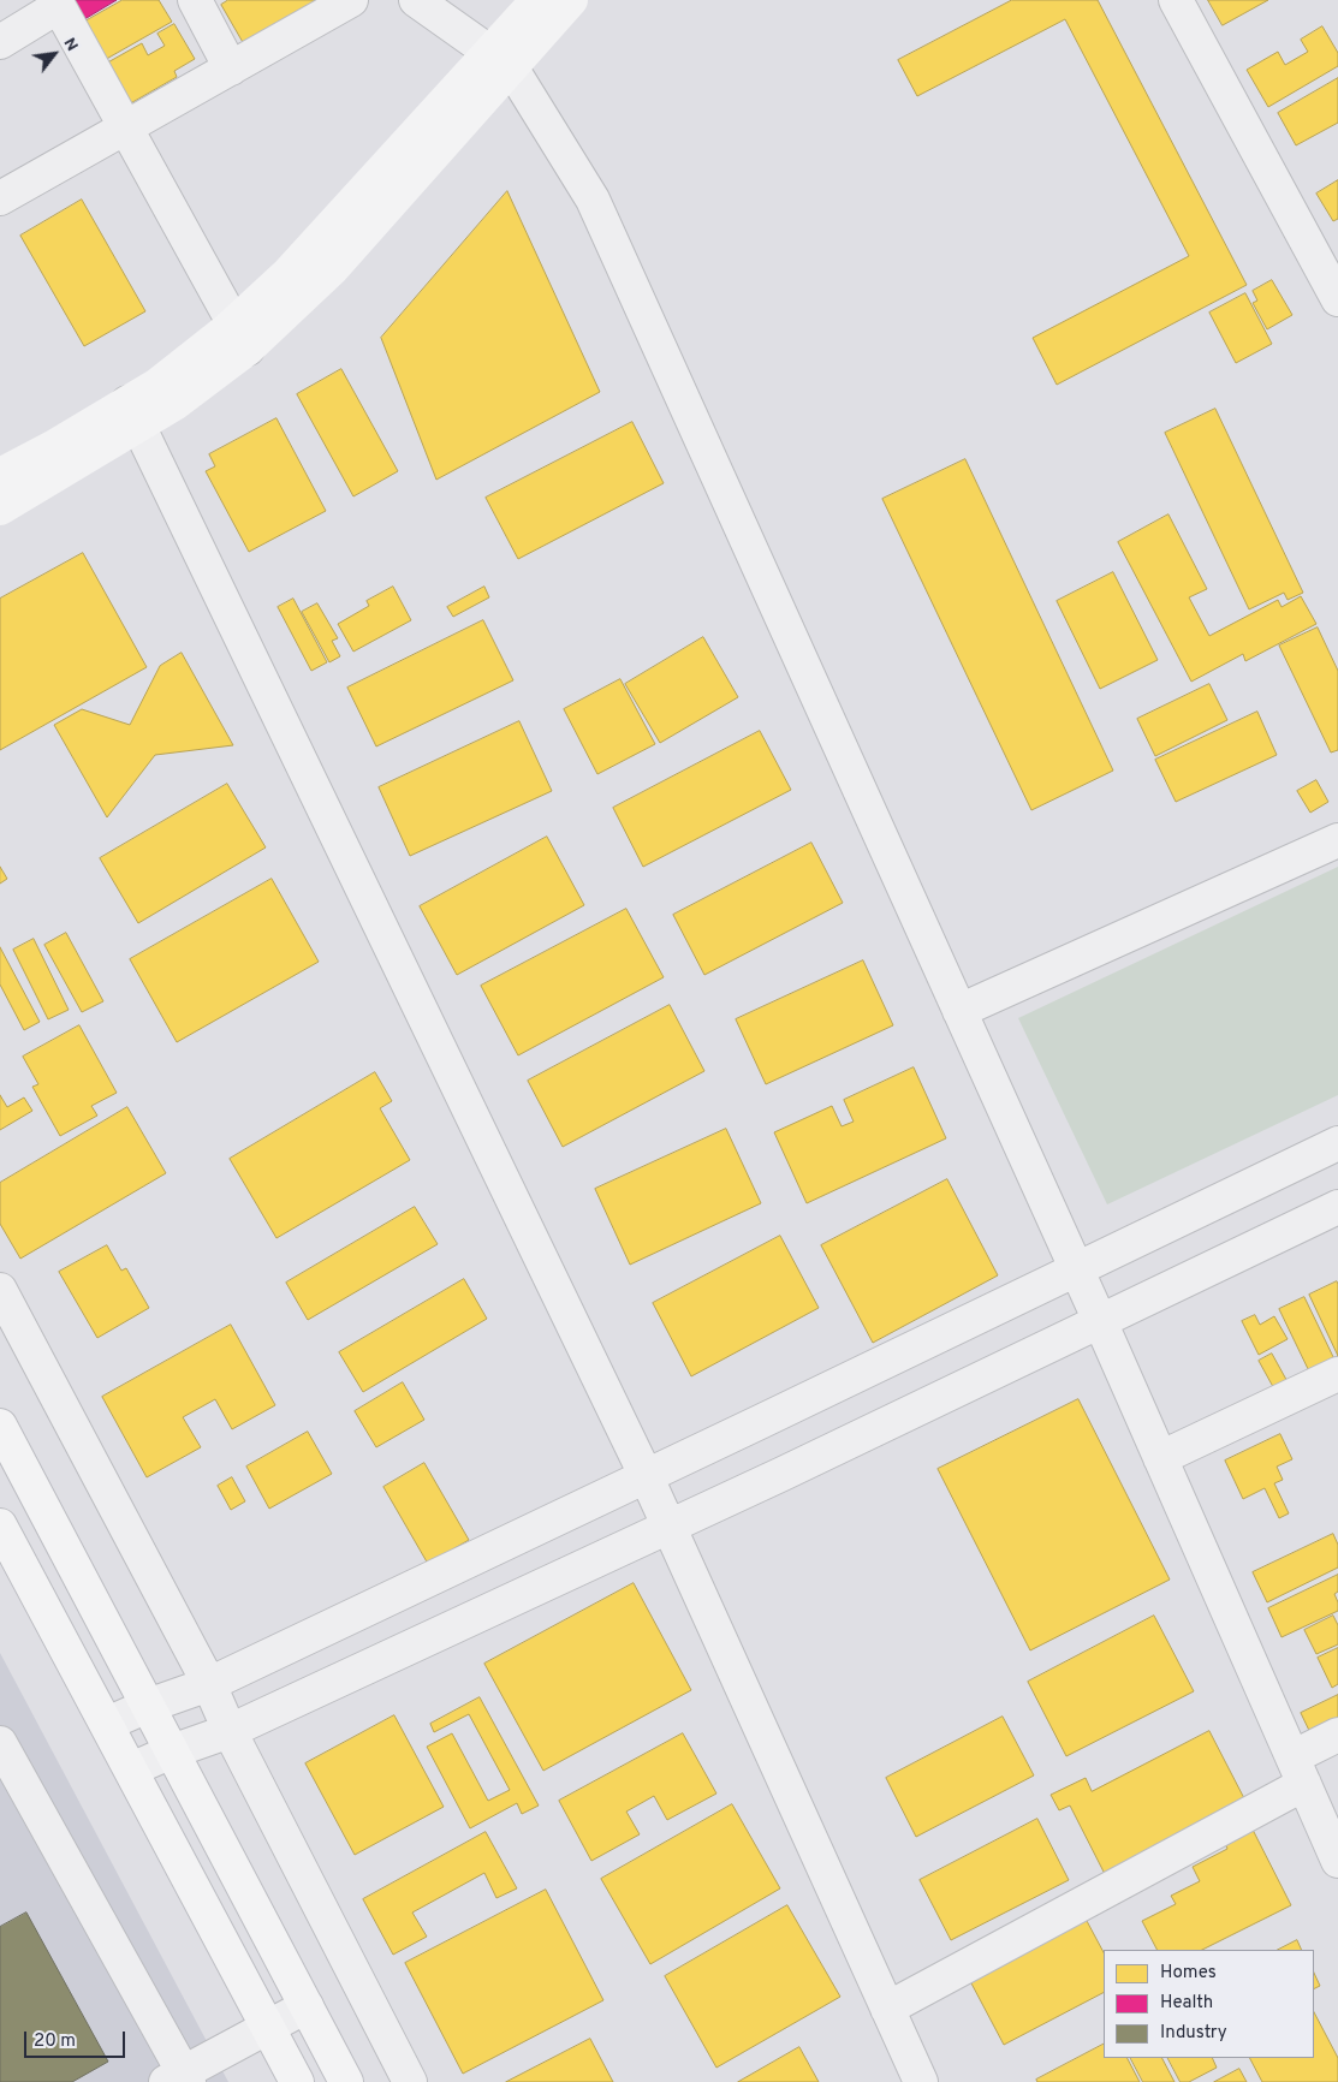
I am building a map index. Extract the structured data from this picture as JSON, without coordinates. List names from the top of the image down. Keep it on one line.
{"legend":["Homes","Health","Industry"],"scale_bar":"20 m","north":"top right"}
